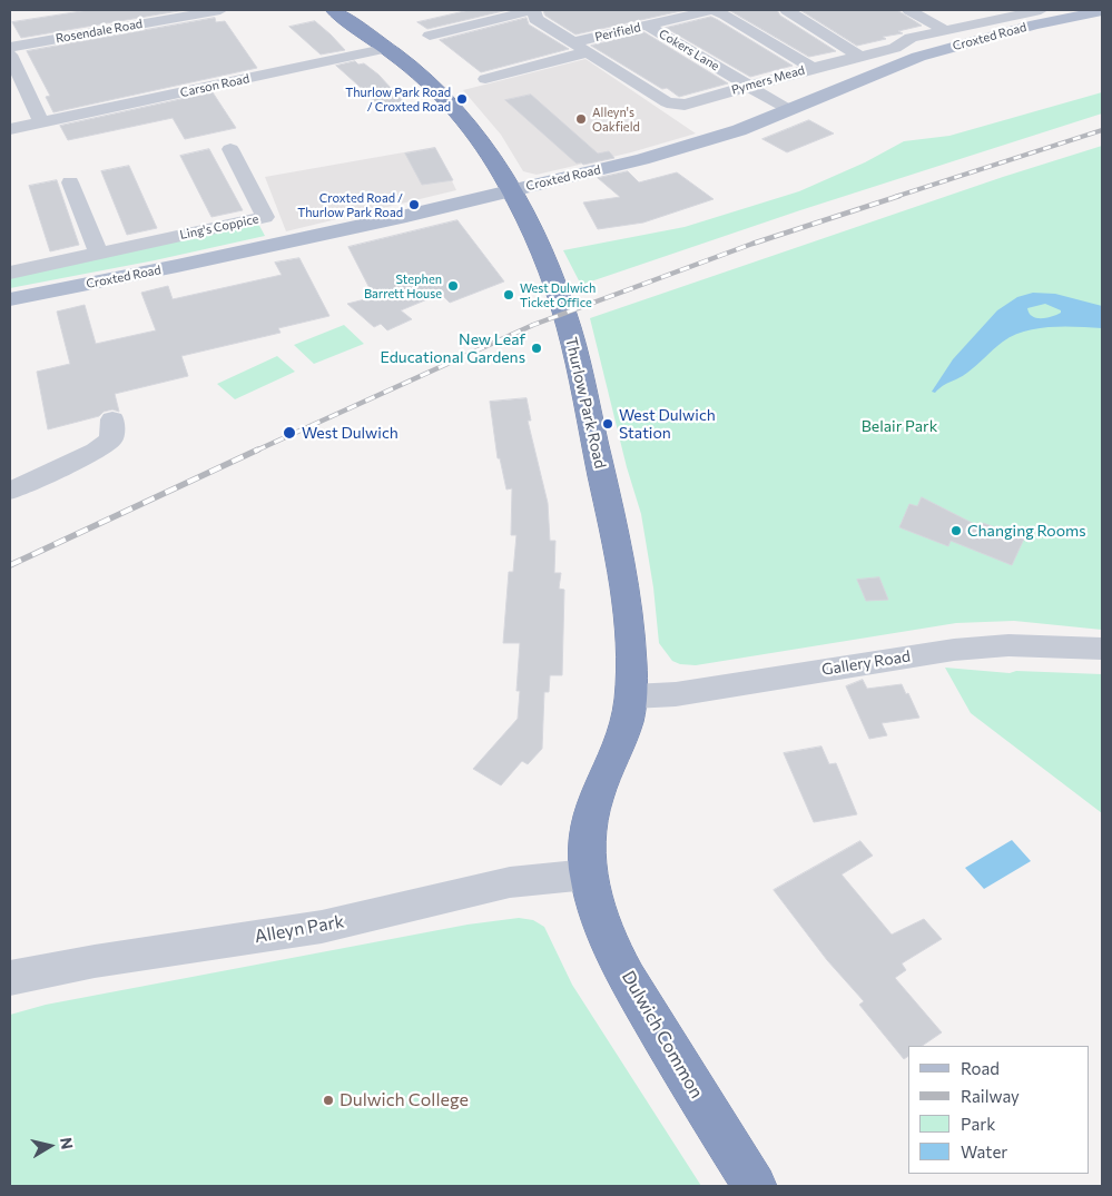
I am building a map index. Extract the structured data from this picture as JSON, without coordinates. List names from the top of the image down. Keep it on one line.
{"streets":{"highway":["Thurlow Park Road","Dulwich Common"],"main road":["Croxted Road"],"street":["Rosendale Road","Perifield","Cokers Lane","Pymers Mead","Carson Road","Ling's Coppice","Gallery Road","Alleyn Park"]},"crossings":[["Perifield","Cokers Lane"],["Perifield","Pymers Mead"],["Croxted Road","Cokers Lane"],["Croxted Road","Ling's Coppice"],["Croxted Road","Thurlow Park Road"],["Cokers Lane","Pymers Mead"],["Carson Road","Thurlow Park Road"],["Thurlow Park Road","Gallery Road"],["Thurlow Park Road","Alleyn Park"],["Thurlow Park Road","Dulwich Common"],["Alleyn Park","Dulwich Common"]],"parks":["Belair Park"],"places":["Thurlow Park Road / Croxted Road","Alleyn's Oakfield","Croxted Road / Thurlow Park Road","Stephen Barrett House","West Dulwich Ticket Office","New Leaf Educational Gardens","West Dulwich Station","West Dulwich","Changing Rooms","Dulwich College"],"legend":["Road","Railway","Park","Water"],"north":"right"}
